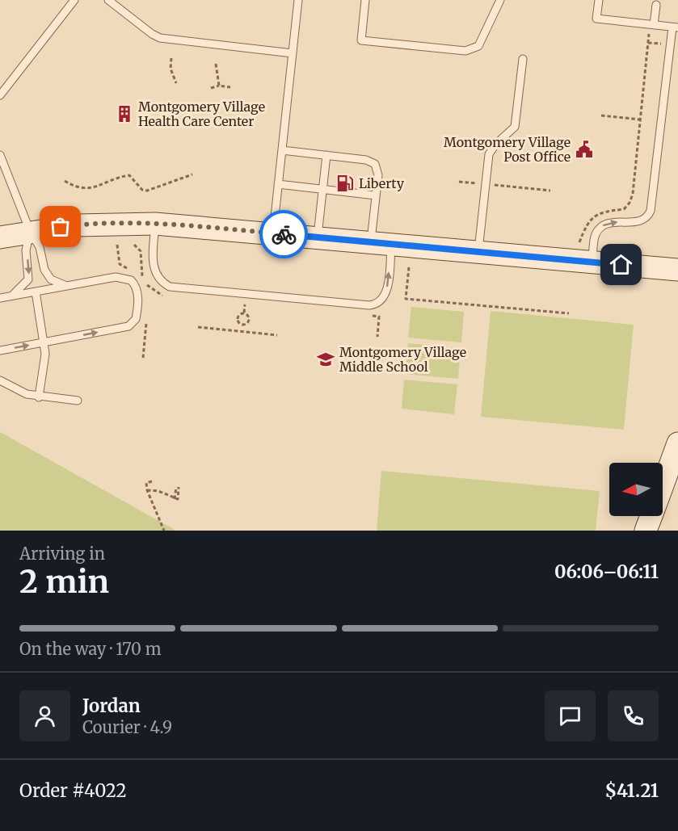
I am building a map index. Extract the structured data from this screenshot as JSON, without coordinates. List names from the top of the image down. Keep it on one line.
{"places":{"building":["Montgomery Village Health Care Center"],"public building":["Montgomery Village Post Office"],"fuel station":["Liberty"],"school or university":["Montgomery Village Middle School"]},"north":"left","page":{"heading":["2 min","Arriving in","06:06–06:11"],"panel":["Jordan","Courier · 4.9","Order #4022","$41.21"],"bar":"On the way · 170 m"}}
